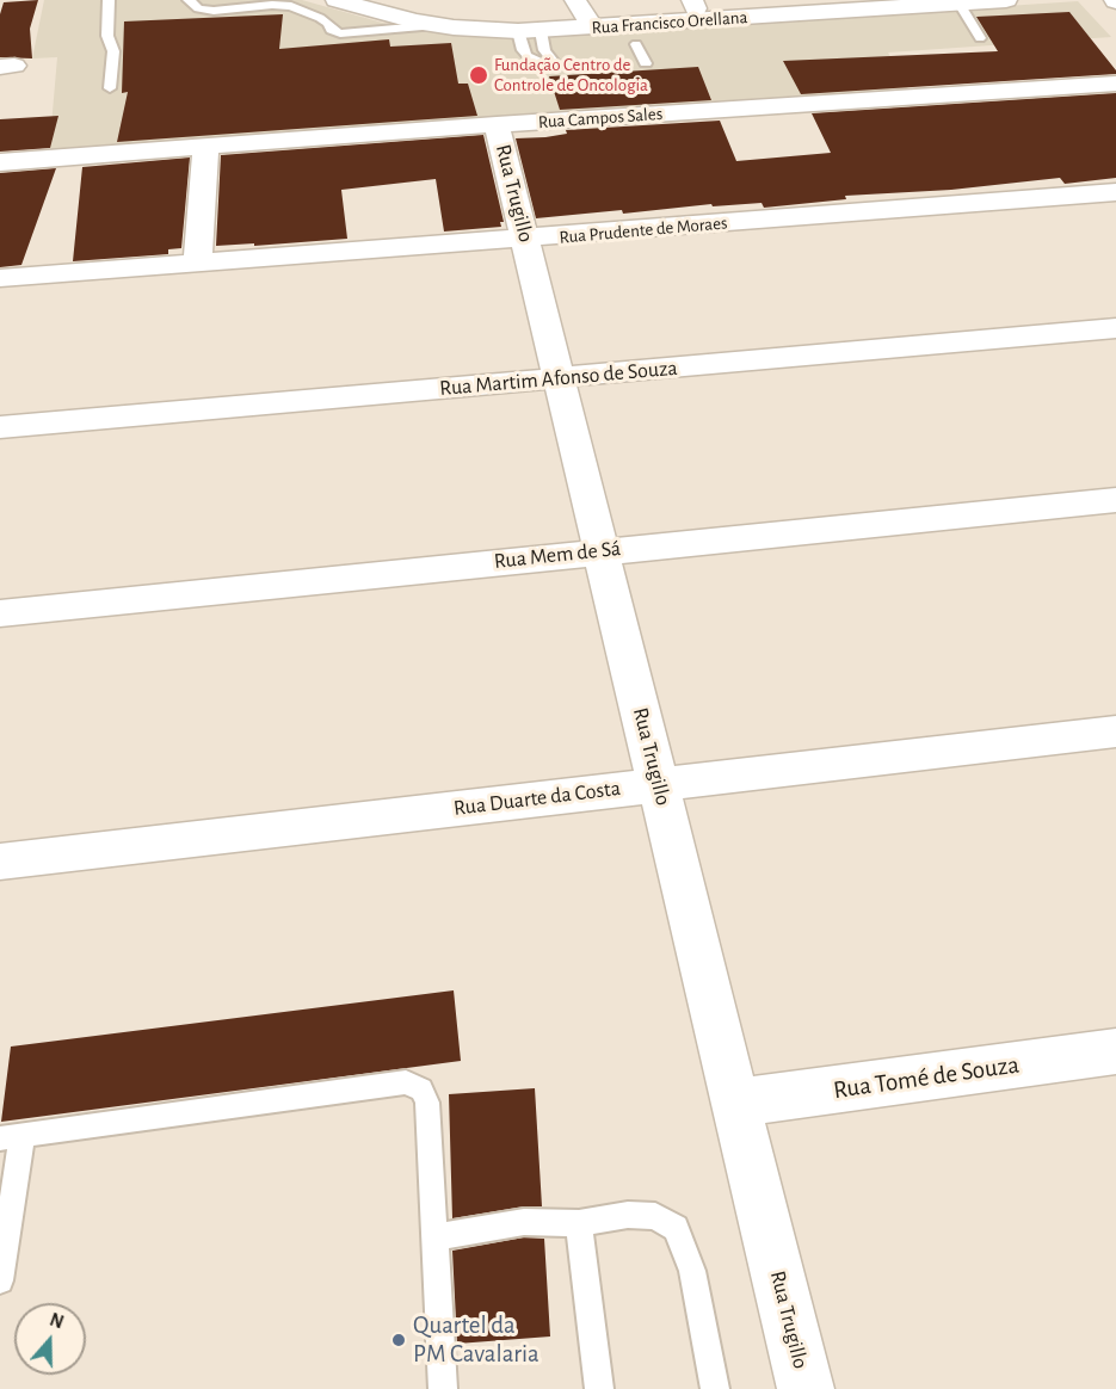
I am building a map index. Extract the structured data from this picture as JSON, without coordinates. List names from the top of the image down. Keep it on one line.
{"streets":{"street":["Rua Francisco Orellana","Rua Campos Sales","Rua Trugillo","Rua Prudente de Moraes","Rua Martim Afonso de Souza","Rua Mem de Sá","Rua Duarte da Costa","Rua Tomé de Souza"]},"crossings":[["Rua Campos Sales","Rua Trugillo"],["Rua Trugillo","Rua Prudente de Moraes"],["Rua Trugillo","Rua Martim Afonso de Souza"],["Rua Trugillo","Rua Mem de Sá"],["Rua Trugillo","Rua Duarte da Costa"],["Rua Trugillo","Rua Tomé de Souza"]],"places":["Fundação Centro de Controle de Oncologia","Quartel da PM Cavalaria"],"north":"top"}
